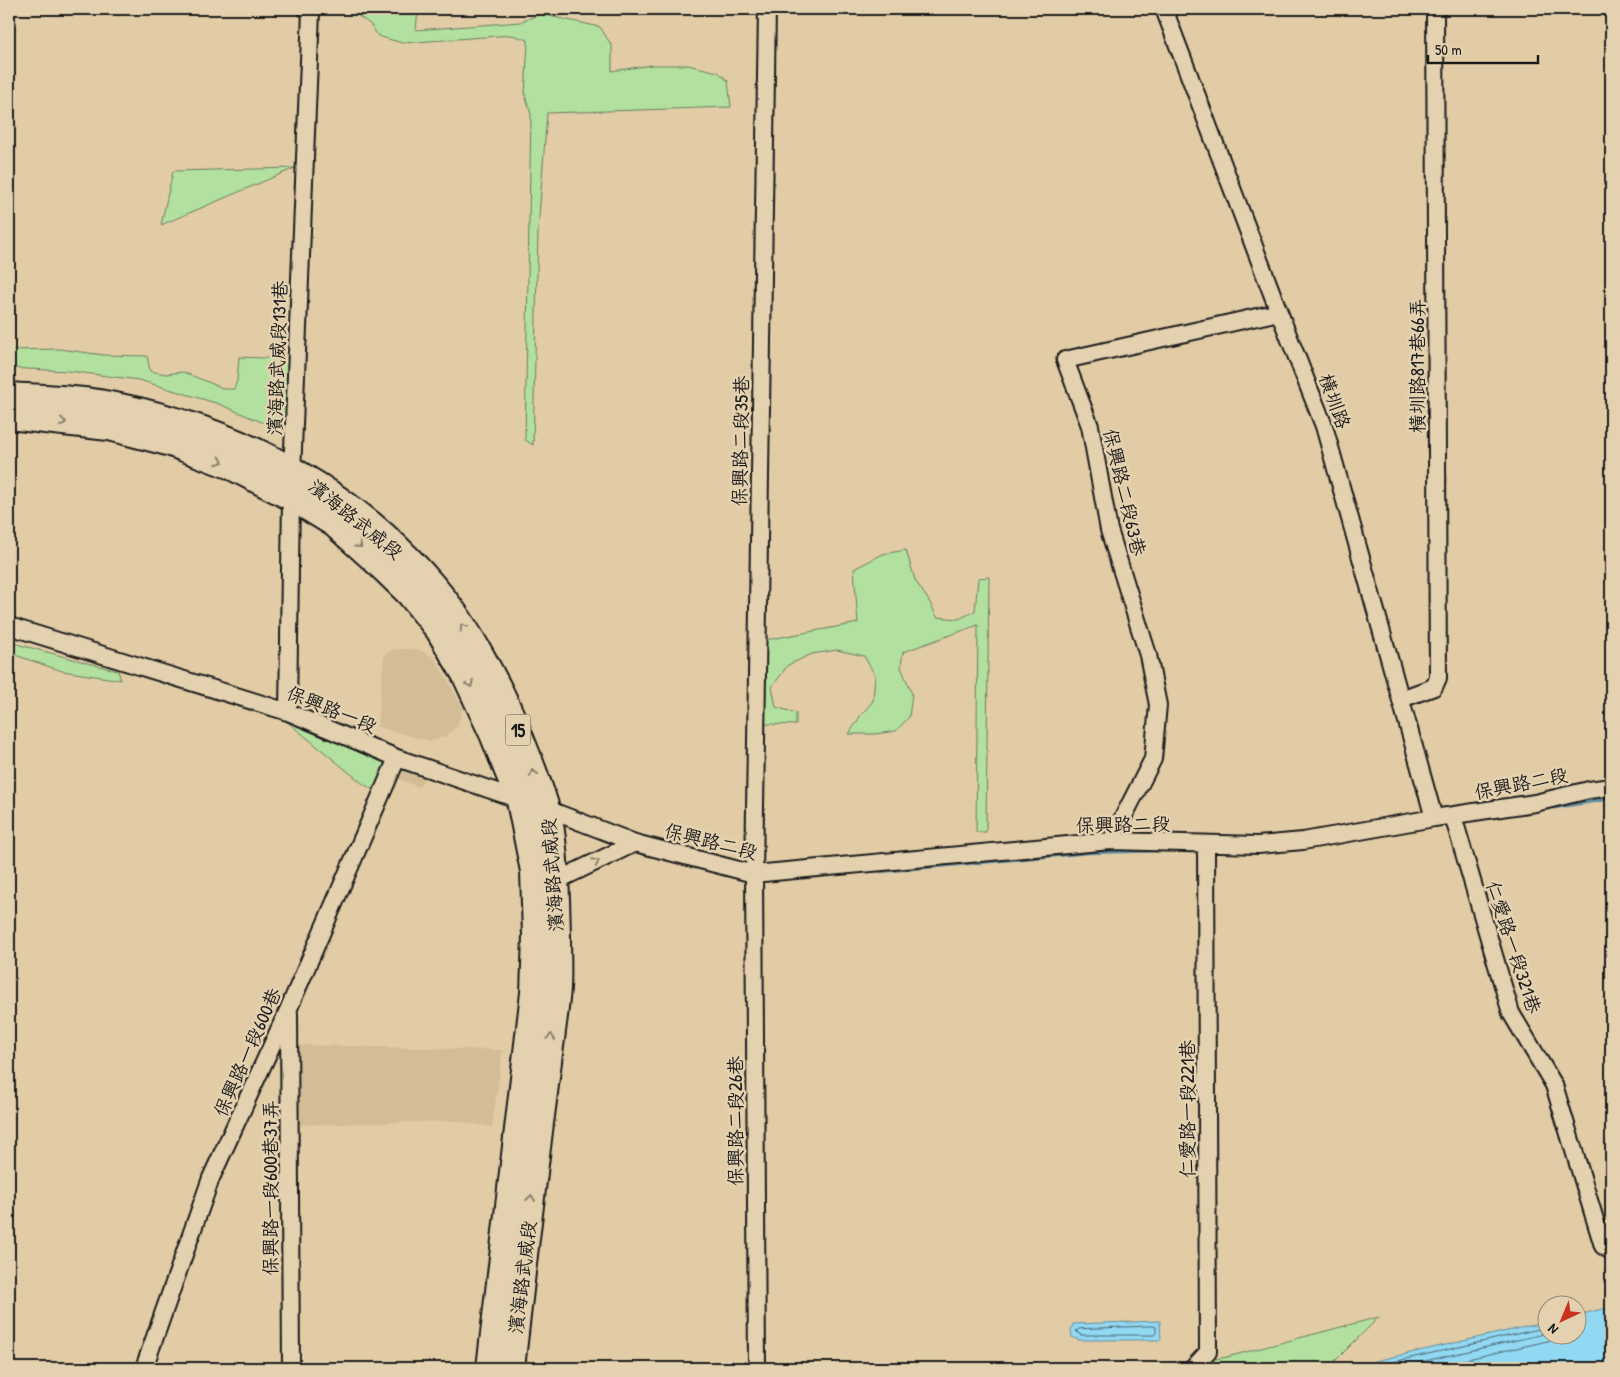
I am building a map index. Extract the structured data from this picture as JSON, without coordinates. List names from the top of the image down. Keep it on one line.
{"streets":{"main road":["濱海路武威段","15"],"street":["濱海路武威段131巷","橫圳路817巷66弄","橫圳路","保興路二段35巷","保興路二段63巷","保興路一段","保興路二段","仁愛路一段321巷","保興路一段600巷","仁愛路一段221巷","保興路二段26巷","保興路一段600巷37弄"]},"crossings":[["濱海路武威段131巷","濱海路武威段"],["濱海路武威段131巷","保興路一段"],["橫圳路817巷66弄","橫圳路"],["橫圳路","保興路二段63巷"],["橫圳路","保興路二段"],["保興路二段35巷","保興路二段"],["保興路二段35巷","保興路二段26巷"],["保興路二段63巷","保興路二段"],["濱海路武威段","保興路一段"],["保興路一段","保興路二段"],["保興路一段","保興路一段600巷"],["保興路二段","仁愛路一段321巷"],["保興路二段","仁愛路一段221巷"],["保興路二段","保興路二段26巷"],["保興路一段600巷","保興路一段600巷37弄"]],"scale_bar":"50 m","north":"bottom left"}
